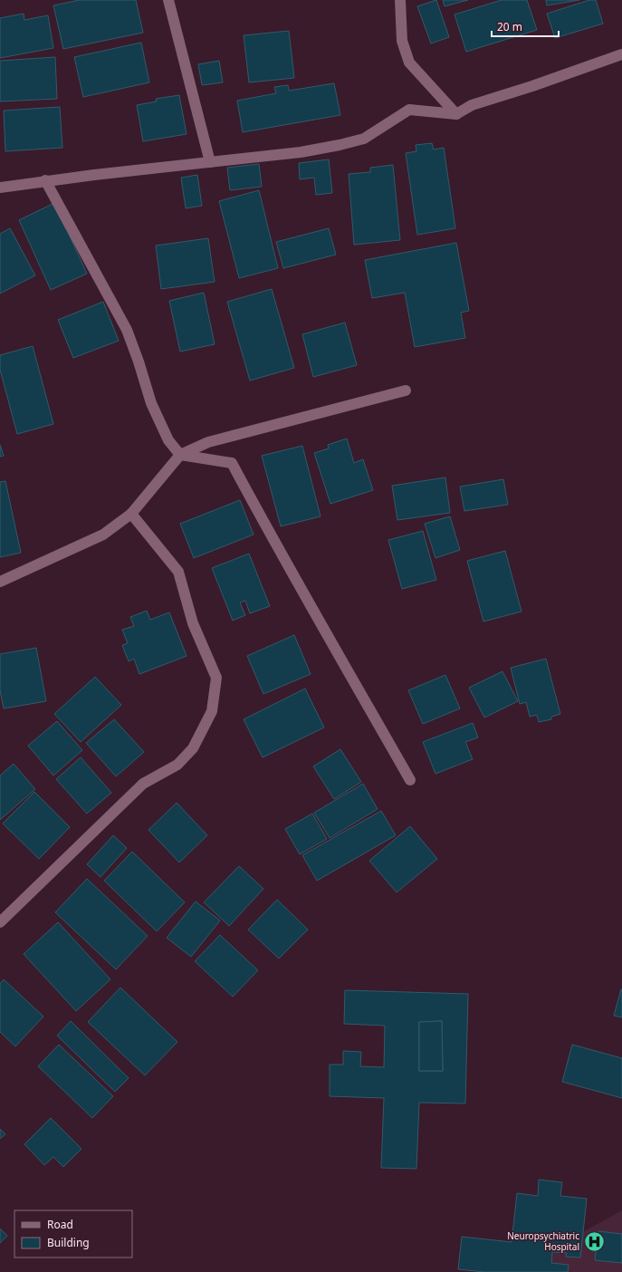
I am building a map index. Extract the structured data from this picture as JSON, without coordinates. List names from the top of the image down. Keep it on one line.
{"places":{"hospital":["Neuropsychiatric Hospital"]},"legend":["Road","Building"],"scale_bar":"20 m"}
